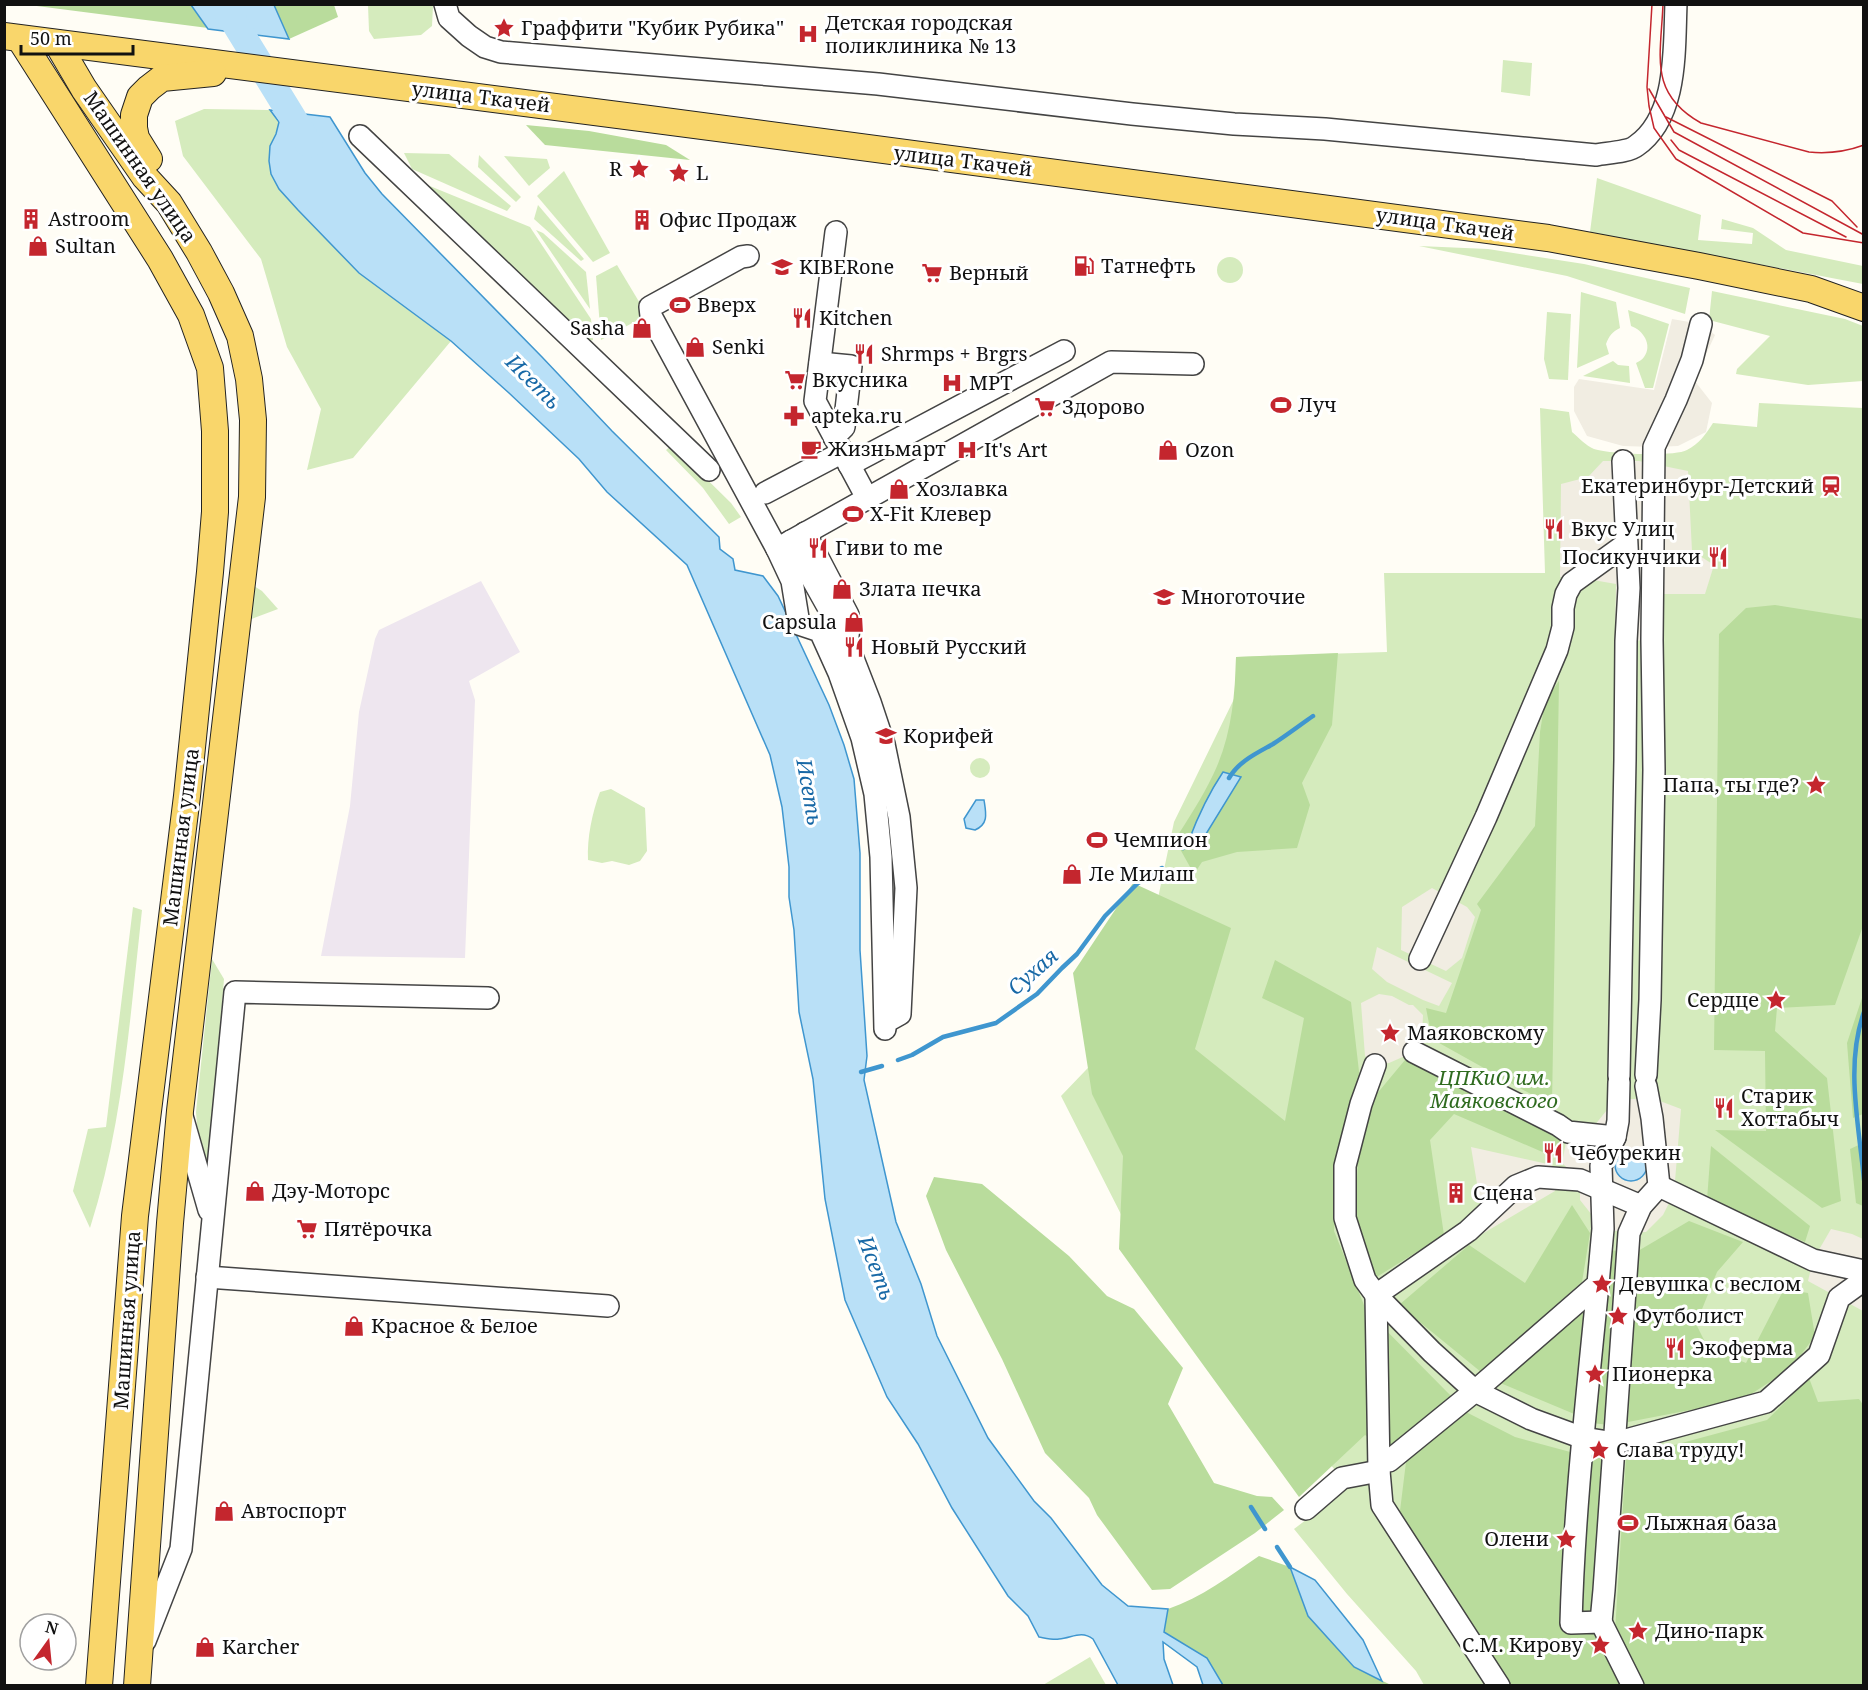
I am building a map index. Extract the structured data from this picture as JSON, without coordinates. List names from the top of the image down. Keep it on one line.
{"streets":{"main road":["улица Ткачей","Машинная улица"]},"water":["Исеть","Сухая"],"parks":["ЦПКиО им. Маяковского"],"places":{"place":["Граффити \"Кубик Рубика\"","R","L","Папа, ты где?","Сердце","Маяковскому","Девушка с веслом","Футболист","Пионерка","Слава труду!","Олени","Дино-парк","С.М. Кирову"],"hospital":["Детская городская поликлиника № 13","МРТ","It's Art"],"building":["Astroom","Офис Продаж","Сцена"],"shop":["Sultan","Sasha","Senki","Ozon","Хозлавка","Злата печка","Capsula","Ле Милаш","Дэу-Моторс","Красное & Белое","Автоспорт","Karcher"],"fuel station":["Татнефть"],"school or university":["KIBERone","Многоточие","Корифей"],"supermarket":["Верный","Вкусника","Здорово","Пятёрочка"],"sports":["Вверх","Луч","X-Fit Клевер","Чемпион","Лыжная база"],"restaurant":["Kitchen","Shrmps + Brgrs","Вкус Улиц","Гиви to me","Посикунчики","Новый Русский","Старик Хоттабыч","Чебурекин","Экоферма"],"pharmacy":["apteka.ru"],"cafe":["Жизньмарт"],"station":["Екатеринбург-Детский"]},"scale_bar":"50 m","north":"top"}
